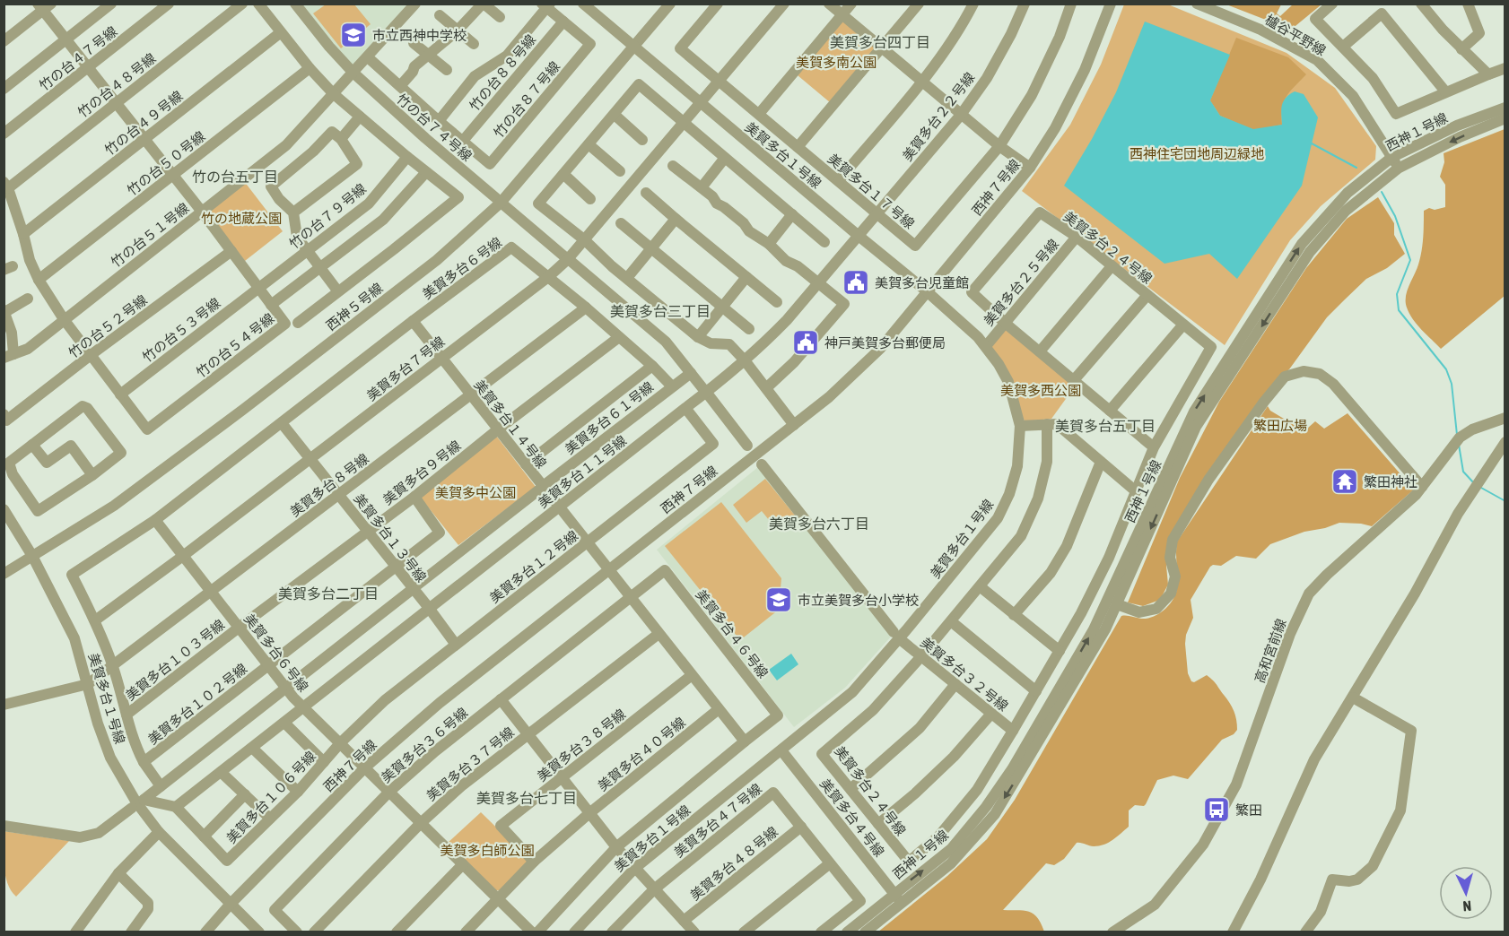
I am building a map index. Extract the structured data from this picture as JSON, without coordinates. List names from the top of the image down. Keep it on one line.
{"streets":{"street":["櫨谷平野線","竹の台４７号線","竹の台８８号線","竹の台４８号線","竹の台８７号線","美賀多台２２号線","竹の台４９号線","竹の台７４号線","西神１号線","美賀多台１号線","竹の台５０号線","西神７号線","美賀多台１７号線","竹の台７９号線","竹の台５１号線","美賀多台２４号線","美賀多台６号線","美賀多台２５号線","西神５号線","竹の台５２号線","竹の台５３号線","竹の台５４号線","美賀多台７号線","美賀多台６１号線","美賀多台１４号線","美賀多台１１号線","美賀多台９号線","美賀多台８号線","美賀多台１３号線","美賀多台１２号線","美賀多台４６号線","高和宮前線","美賀多台１０３号線","美賀多台３２号線","美賀多台１０２号線","美賀多台３６号線","美賀多台３８号線","美賀多台４０号線","美賀多台３７号線","美賀多台１０６号線","美賀多台４号線","美賀多台４７号線","美賀多台４８号線"]},"crossings":[["櫨谷平野線","西神１号線"],["竹の台４７号線","竹の台５４号線"],["竹の台８８号線","竹の台８７号線"],["竹の台４８号線","竹の台５４号線"],["竹の台８７号線","竹の台５１号線"],["美賀多台２２号線","美賀多台１号線"],["美賀多台２２号線","美賀多台１７号線"],["美賀多台２２号線","美賀多台１１号線"],["竹の台４９号線","竹の台５４号線"],["竹の台７４号線","美賀多台６１号線"],["西神１号線","美賀多台４号線"],["美賀多台１号線","西神７号線"],["美賀多台１号線","美賀多台２５号線"],["美賀多台１号線","西神５号線"],["美賀多台１号線","美賀多台７号線"],["美賀多台１号線","美賀多台１１号線"],["美賀多台１号線","美賀多台８号線"],["美賀多台１号線","美賀多台３２号線"],["美賀多台１号線","美賀多台４号線"],["竹の台５０号線","竹の台５４号線"],["西神７号線","美賀多台６号線"],["西神７号線","美賀多台１４号線"],["美賀多台１７号線","美賀多台７号線"],["竹の台７９号線","竹の台５３号線"],["竹の台７９号線","竹の台５４号線"],["竹の台５１号線","竹の台５４号線"],["美賀多台２４号線","美賀多台２５号線"],["美賀多台２４号線","美賀多台３２号線"],["美賀多台６号線","美賀多台７号線"],["美賀多台６号線","美賀多台６１号線"],["美賀多台６号線","美賀多台１４号線"],["美賀多台６号線","美賀多台１１号線"],["美賀多台６号線","美賀多台９号線"],["美賀多台６号線","美賀多台８号線"],["美賀多台６号線","美賀多台１３号線"],["美賀多台６号線","美賀多台１２号線"],["美賀多台６号線","美賀多台１０３号線"],["美賀多台６号線","美賀多台１０２号線"],["美賀多台６号線","美賀多台３６号線"],["美賀多台６号線","美賀多台４０号線"],["美賀多台６号線","美賀多台３７号線"],["美賀多台６号線","美賀多台１０６号線"],["竹の台５２号線","竹の台５４号線"],["竹の台５３号線","竹の台５４号線"],["美賀多台７号線","美賀多台１４号線"],["美賀多台７号線","美賀多台１３号線"],["美賀多台６１号線","美賀多台１０２号線"],["美賀多台６１号線","美賀多台１０６号線"],["美賀多台１４号線","美賀多台１１号線"],["美賀多台１４号線","美賀多台９号線"],["美賀多台１４号線","美賀多台８号線"],["美賀多台１４号線","美賀多台１２号線"],["美賀多台１１号線","美賀多台１３号線"],["美賀多台１１号線","美賀多台１２号線"],["美賀多台９号線","美賀多台１３号線"],["美賀多台９号線","美賀多台１０３号線"],["美賀多台９号線","美賀多台１０２号線"],["美賀多台８号線","美賀多台１３号線"],["美賀多台８号線","美賀多台１０２号線"],["美賀多台１３号線","美賀多台１２号線"],["美賀多台１３号線","美賀多台１０２号線"],["美賀多台１２号線","美賀多台１０６号線"],["美賀多台４６号線","美賀多台３６号線"],["美賀多台１０３号線","美賀多台１０２号線"],["美賀多台３８号線","美賀多台４０号線"],["美賀多台４７号線","美賀多台４８号線"]],"districts":["美賀多台四丁目","竹の台五丁目","美賀多台三丁目","美賀多台五丁目","美賀多台六丁目","美賀多台二丁目","美賀多台七丁目"],"parks":["美賀多南公園","西神住宅団地周辺緑地","竹の地蔵公園","美賀多西公園","繁田広場","美賀多中公園","美賀多白師公園"],"places":{"school or university":["市立西神中学校","市立美賀多台小学校"],"public building":["美賀多台児童館","神戸美賀多台郵便局"],"temple":["繁田神社"],"bus stop":["繁田"]},"north":"bottom"}
